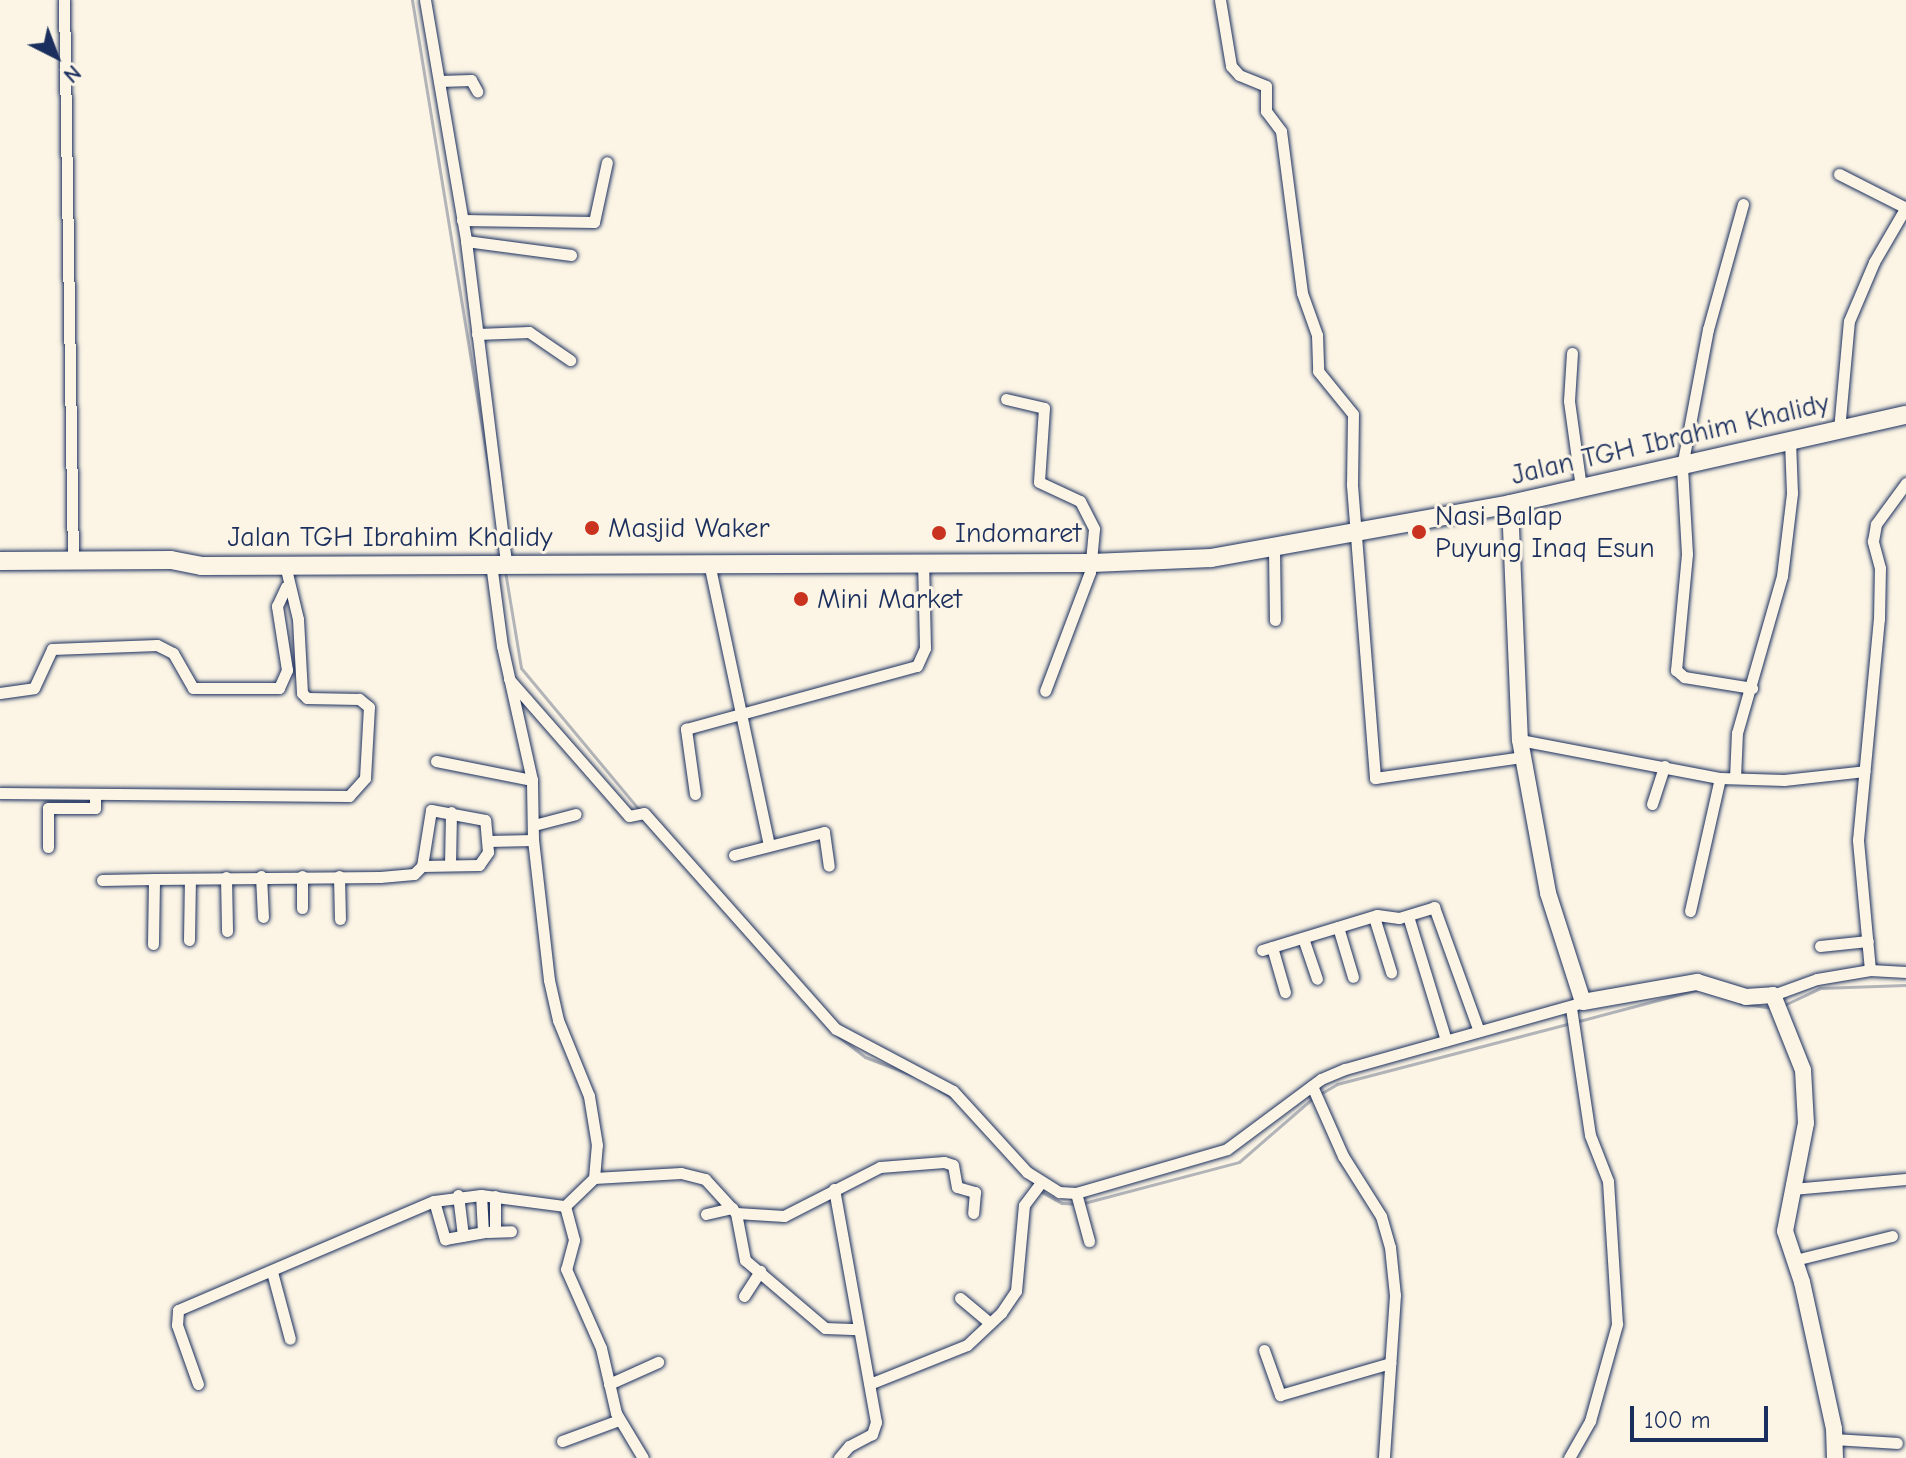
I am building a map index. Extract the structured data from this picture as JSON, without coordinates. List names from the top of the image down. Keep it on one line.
{"streets":{"main road":["Jalan TGH Ibrahim Khalidy"]},"places":["Masjid Waker","Nasi Balap Puyung Inaq Esun","Indomaret","Mini Market"],"scale_bar":"100 m","north":"bottom right"}
